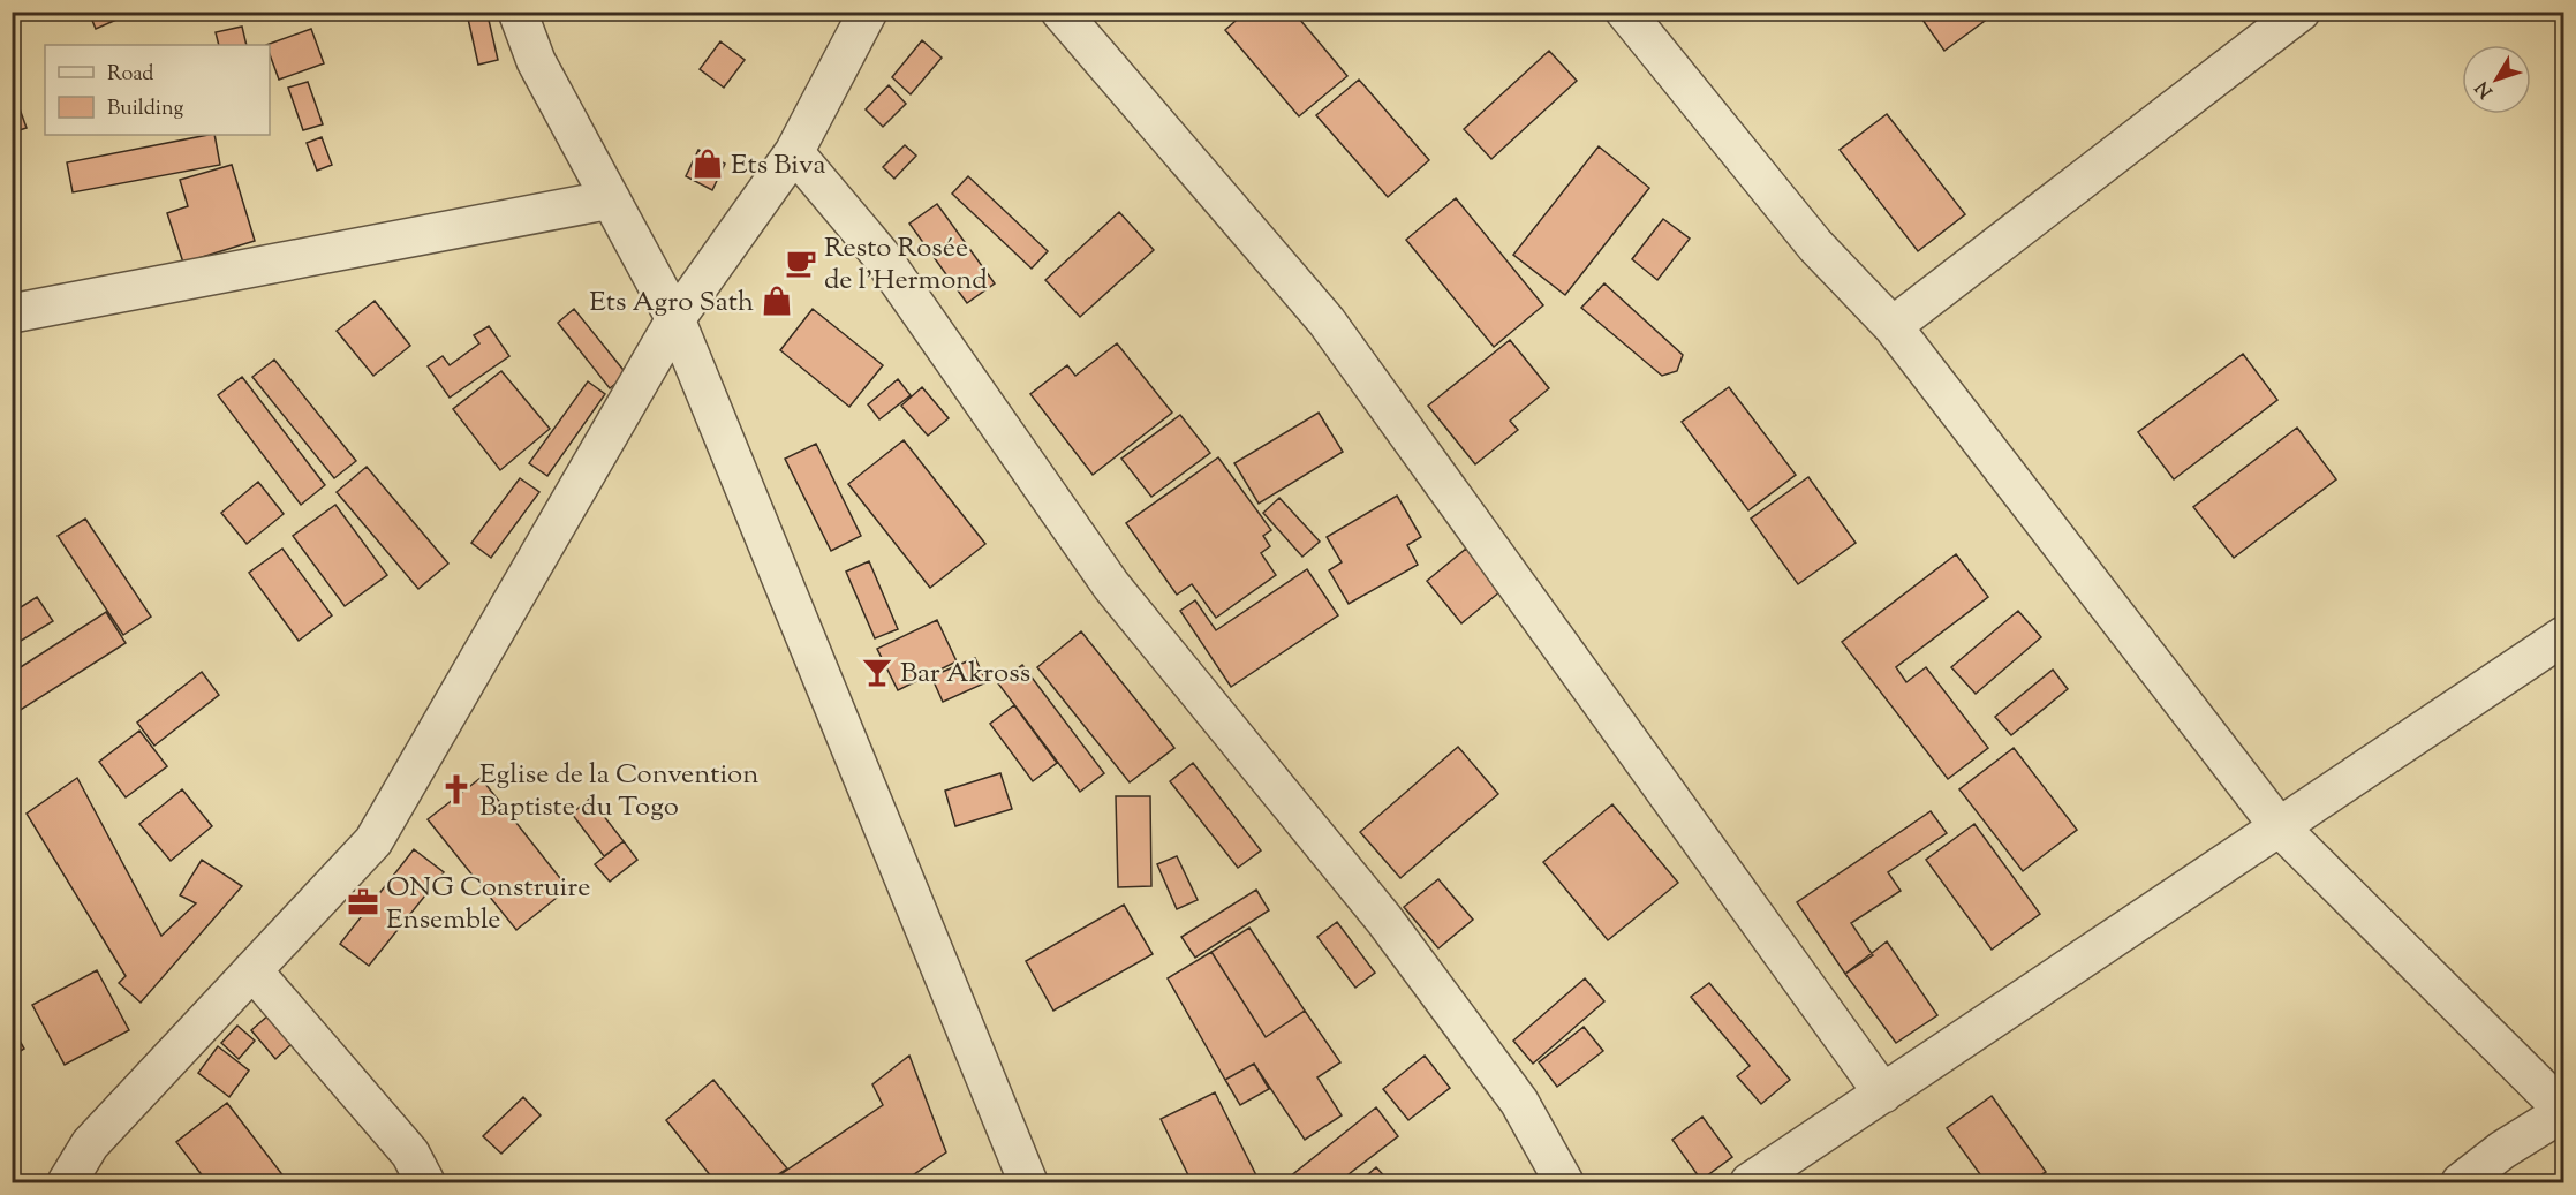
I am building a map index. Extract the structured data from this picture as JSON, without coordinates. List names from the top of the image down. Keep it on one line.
{"places":{"shop":["Ets Biva","Ets Agro Sath"],"cafe":["Resto Rosée de l'Hermond"],"bar":["Bar Akross"],"church":["Eglise de la Convention Baptiste du Togo"],"office":["ONG Construire Ensemble"]},"legend":["Road","Building"],"north":"bottom left"}
